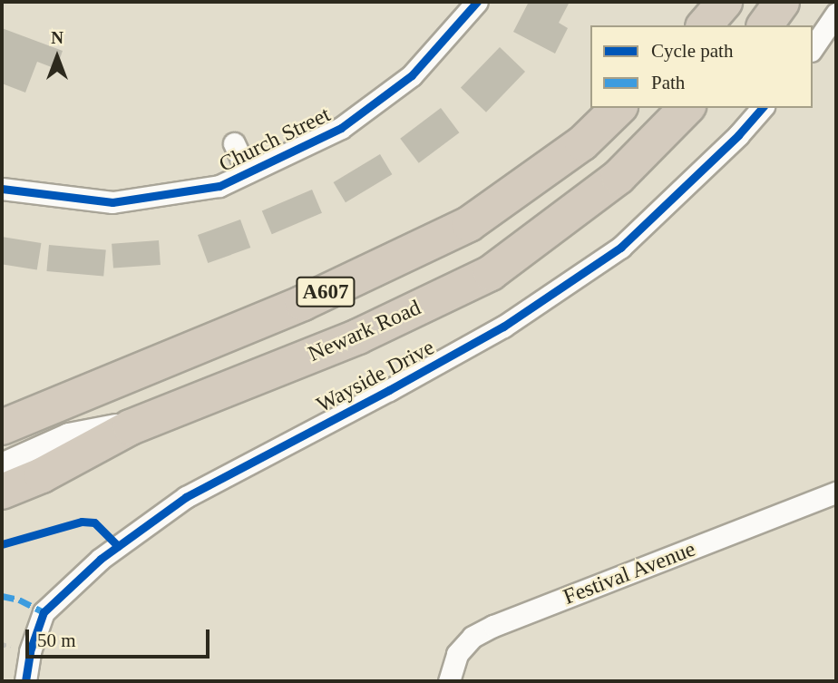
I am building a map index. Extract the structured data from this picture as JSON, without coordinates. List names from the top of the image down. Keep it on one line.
{"streets":{"highway":["A607","Newark Road"],"street":["Church Street","Wayside Drive","Festival Avenue"]},"crossings":[["A607","Newark Road"]],"legend":["Cycle path","Path"],"scale_bar":"50 m","north":"top"}
